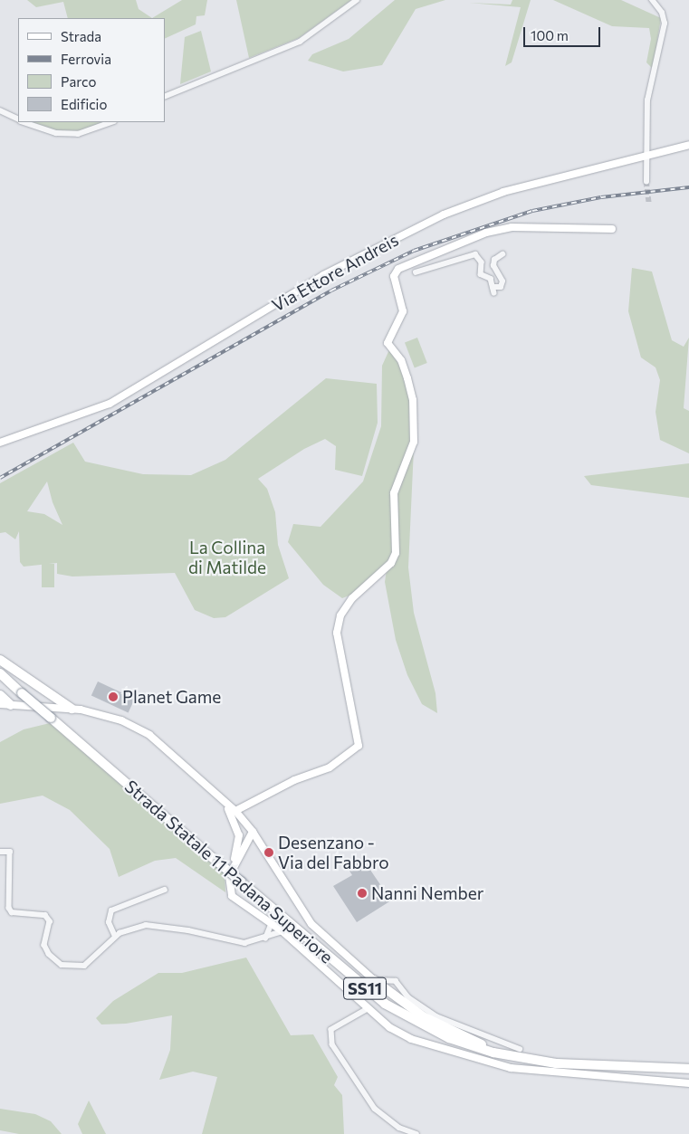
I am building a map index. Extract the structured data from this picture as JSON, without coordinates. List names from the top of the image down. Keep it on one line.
{"streets":{"highway":["Strada Statale 11 Padana Superiore","SS11"],"street":["Via Ettore Andreis"]},"parks":["La Collina di Matilde"],"places":["Planet Game","Desenzano - Via del Fabbro","Nanni Nember"],"legend":["Strada","Ferrovia","Parco","Edificio"],"scale_bar":"100 m"}
